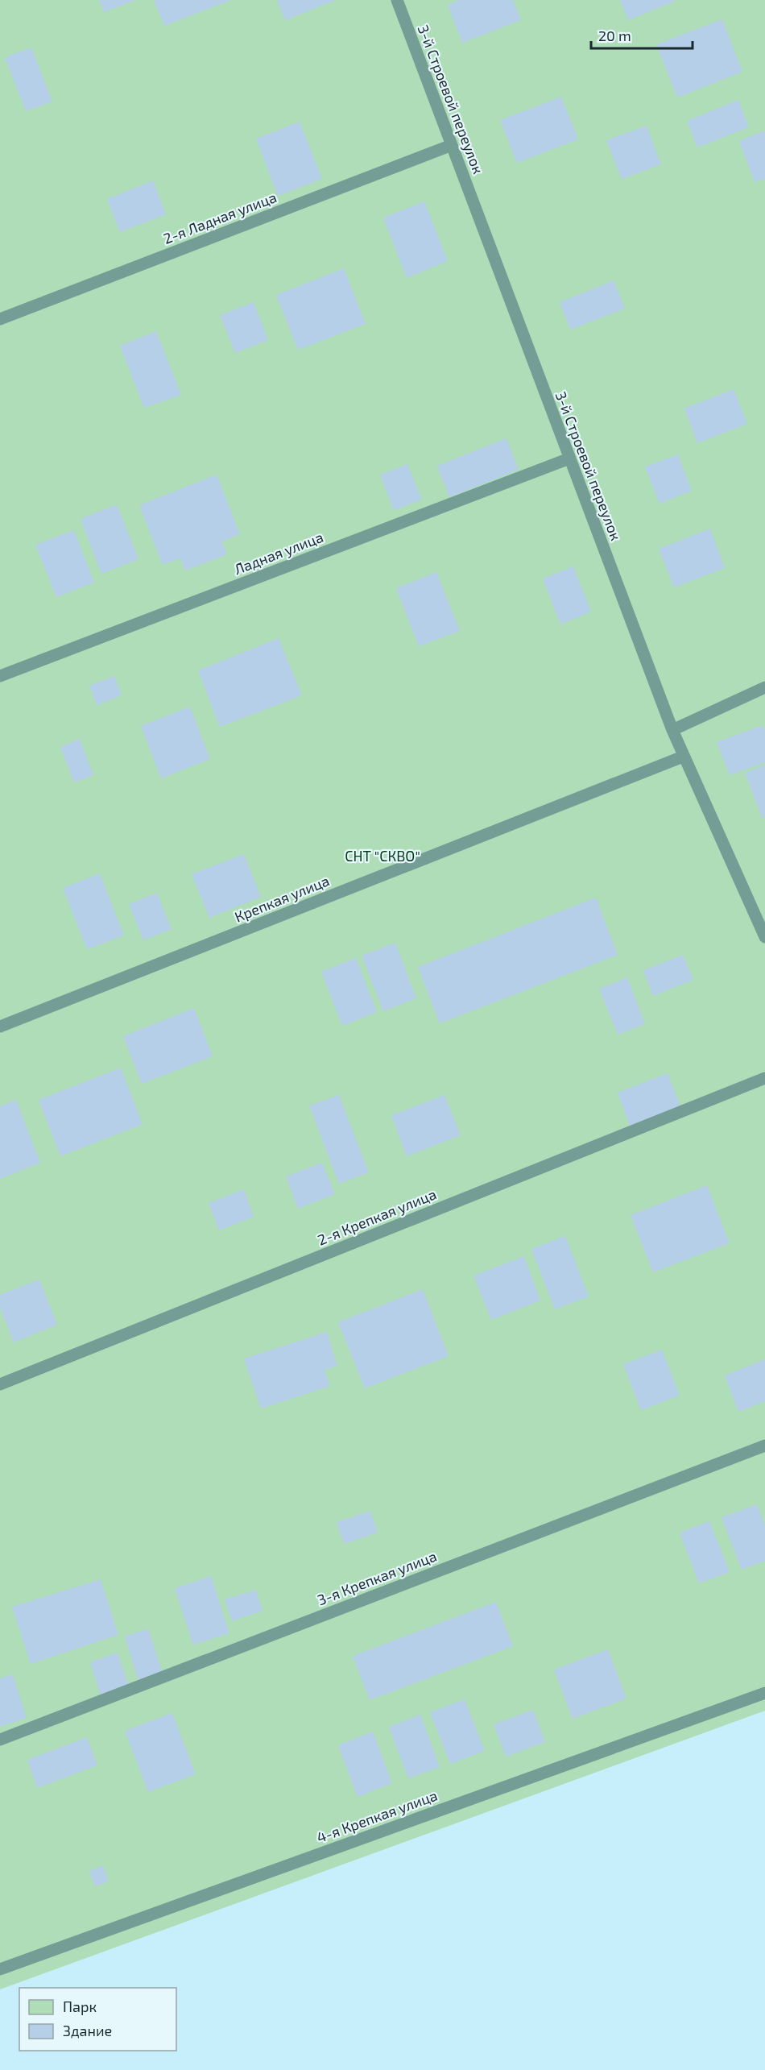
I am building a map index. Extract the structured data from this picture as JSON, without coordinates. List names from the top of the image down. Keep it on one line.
{"streets":{"lane":["3-й Строевой переулок","2-я Ладная улица","Ладная улица","Крепкая улица","2-я Крепкая улица","3-я Крепкая улица","4-я Крепкая улица"]},"crossings":[["3-й Строевой переулок","2-я Ладная улица"],["3-й Строевой переулок","Ладная улица"],["3-й Строевой переулок","Крепкая улица"]],"parks":["СНТ \"СКВО\""],"legend":["Парк","Здание"],"scale_bar":"20 m"}
